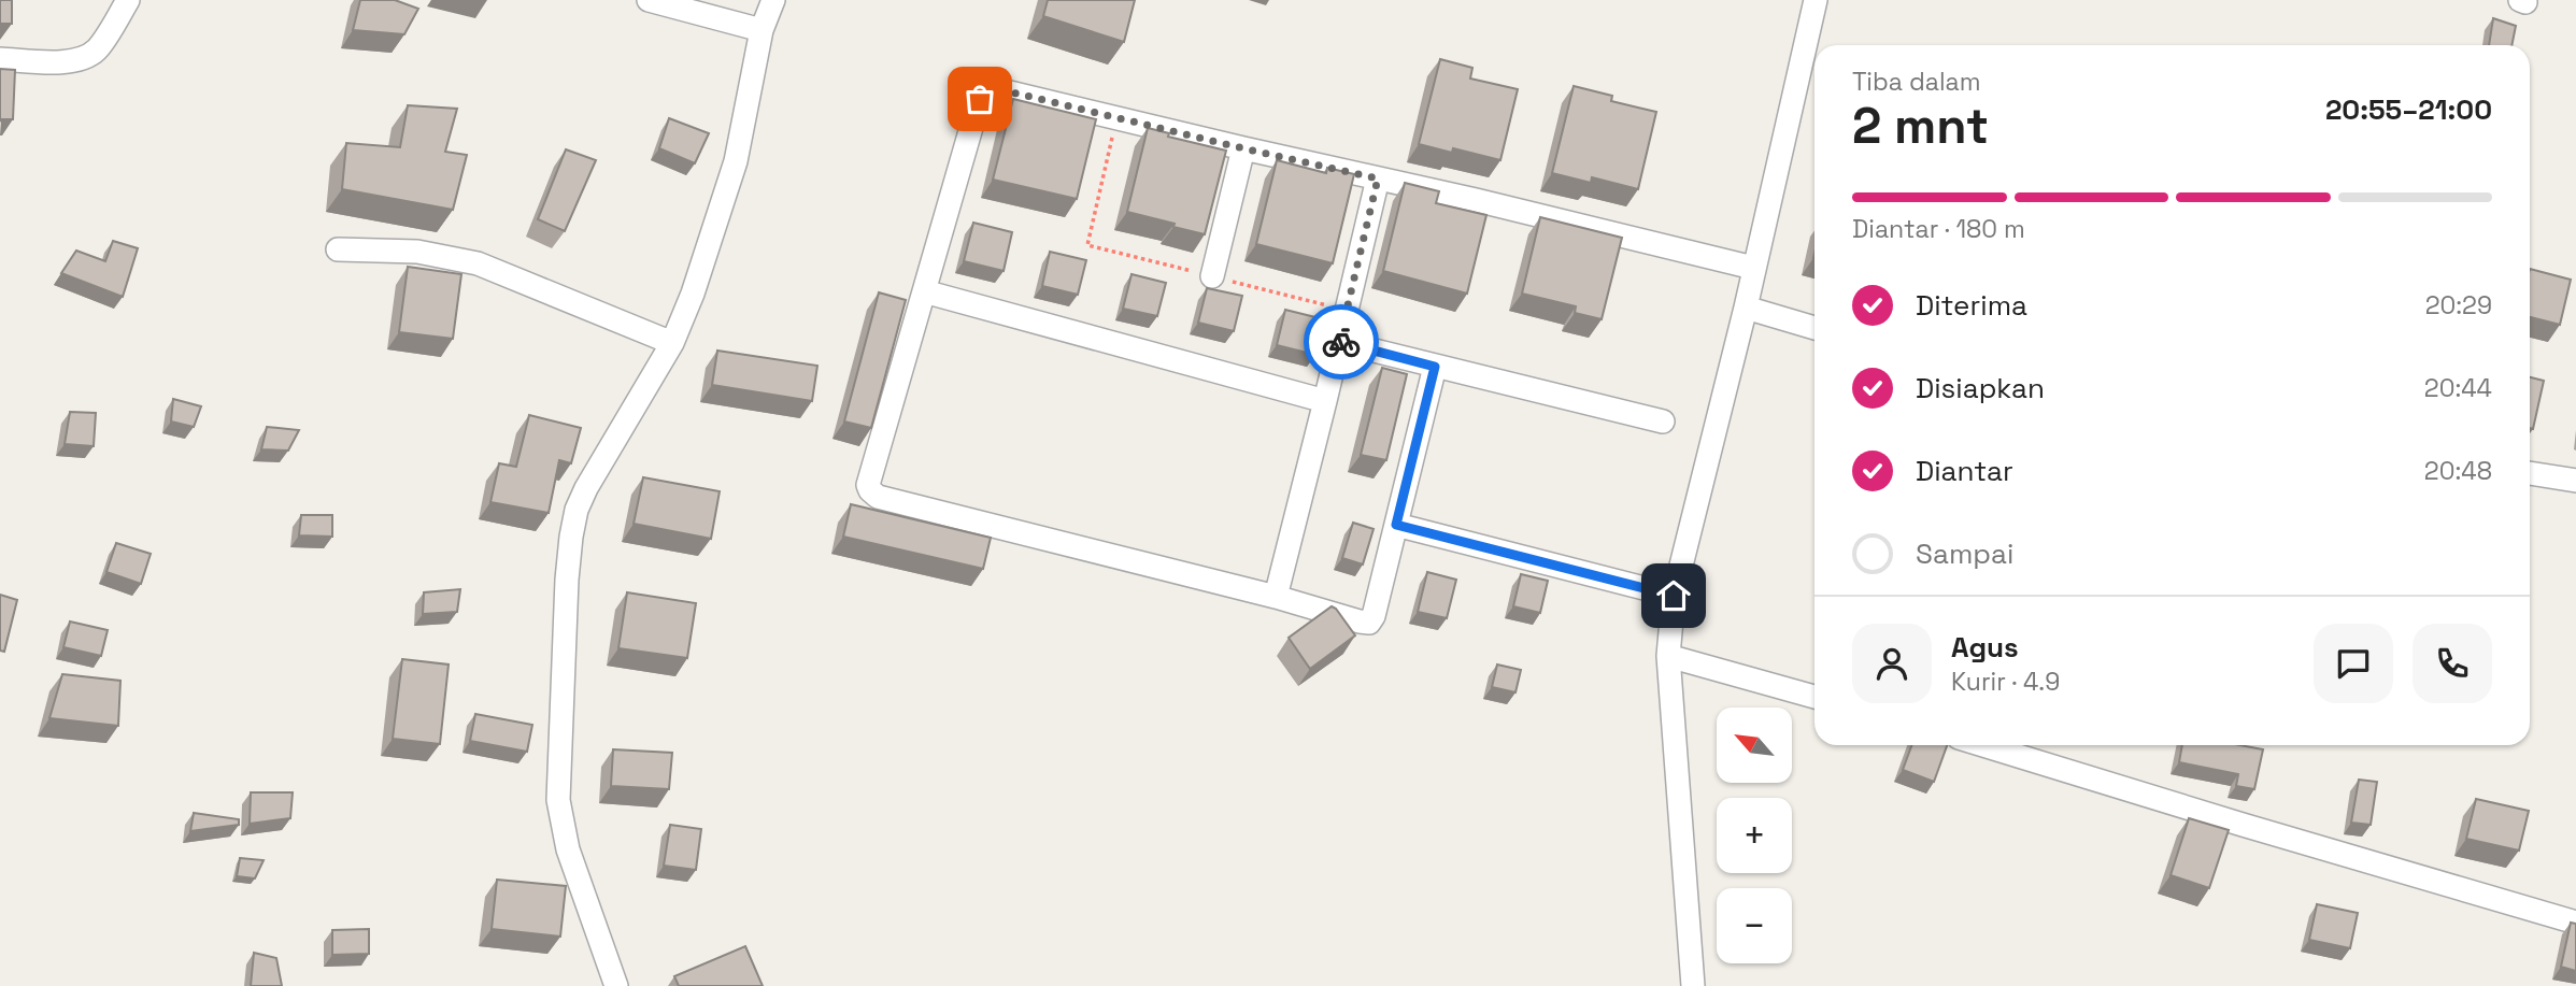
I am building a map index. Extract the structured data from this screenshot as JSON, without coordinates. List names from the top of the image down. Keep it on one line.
{"north":"top left","page":{"heading":["2 mnt","Tiba dalam","20:55–21:00"],"panel":["Agus","Kurir · 4.9"],"bar":"Diantar · 180 m","list":[["Diterima","20:29"],["Disiapkan","20:44"],["Diantar","20:48"],"Sampai"],"map_buttons":["+","−"]}}
